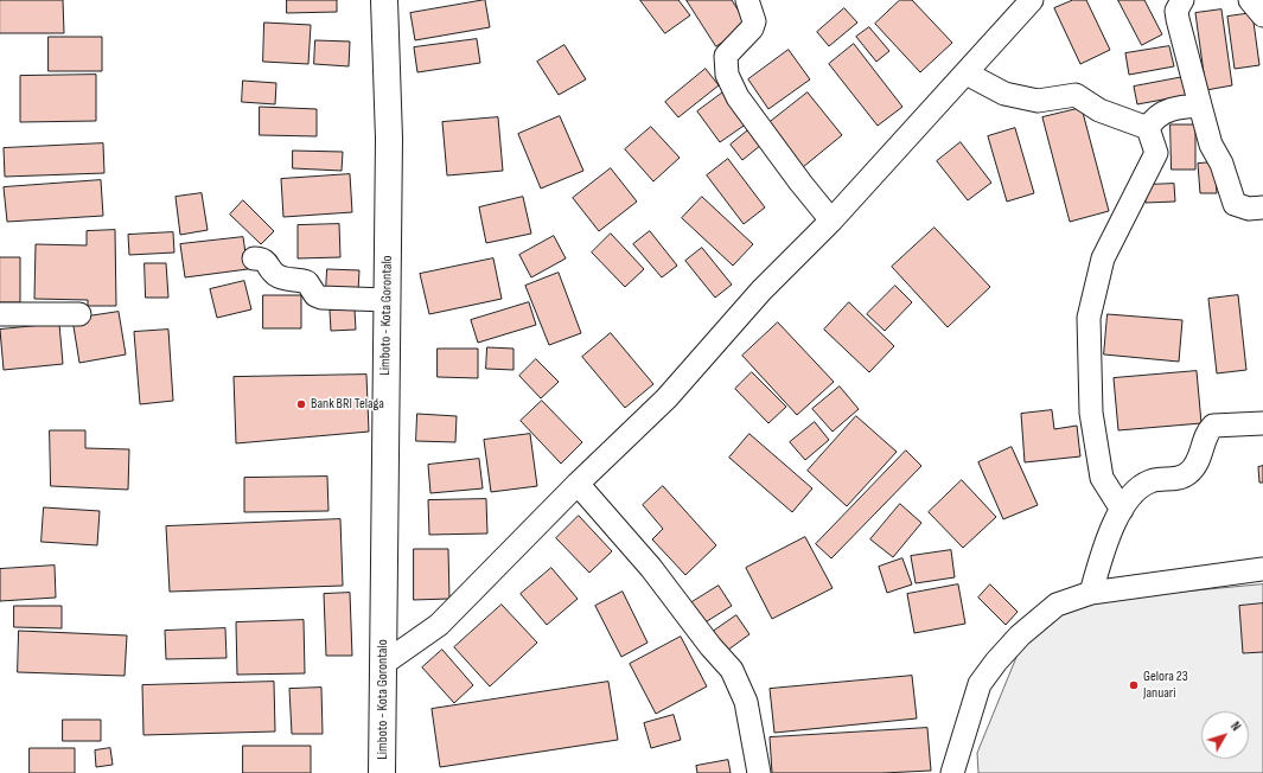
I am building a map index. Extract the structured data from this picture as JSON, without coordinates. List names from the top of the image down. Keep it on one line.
{"streets":{"highway":["Limboto - Kota Gorontalo"]},"places":["Bank BRI Telaga","Gelora 23 Januari"],"north":"top right"}
